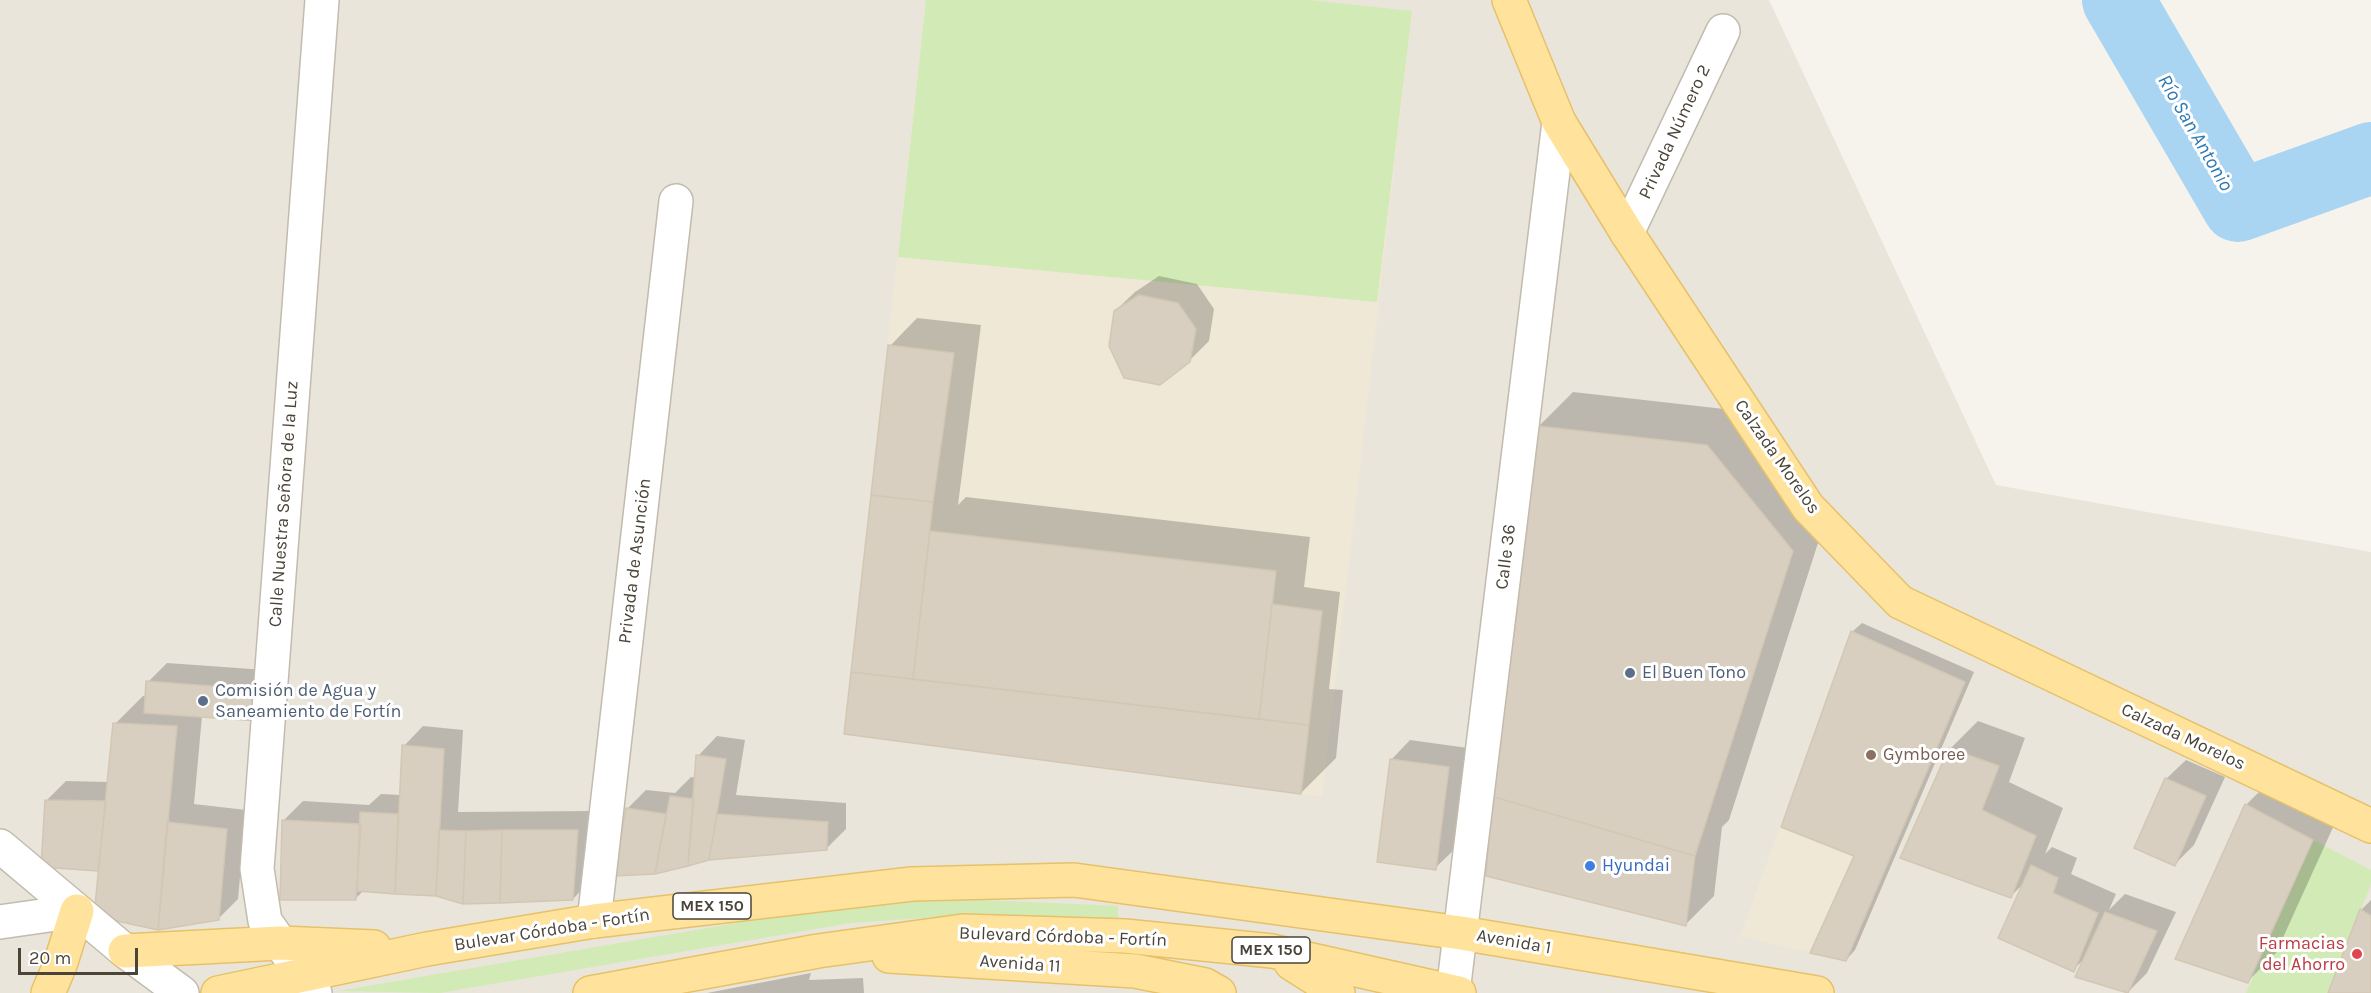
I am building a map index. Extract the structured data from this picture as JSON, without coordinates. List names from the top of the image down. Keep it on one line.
{"streets":{"main road":["Calzada Morelos","MEX 150","Bulevar Córdoba - Fortín","Bulevard Córdoba - Fortín","Avenida 1","Avenida 11"],"street":["Privada Número 2","Calle Nuestra Señora de la Luz","Calle 36","Privada de Asunción"]},"crossings":[["Privada Número 2","Calzada Morelos"],["Calzada Morelos","Calle 36"],["Calle Nuestra Señora de la Luz","Bulevar Córdoba - Fortín"],["Calle 36","Avenida 1"],["Privada de Asunción","Bulevar Córdoba - Fortín"],["MEX 150","Bulevar Córdoba - Fortín"],["MEX 150","Bulevard Córdoba - Fortín"],["MEX 150","Avenida 1"],["Bulevar Córdoba - Fortín","Avenida 1"],["Bulevard Córdoba - Fortín","Avenida 11"]],"water":["Río San Antonio"],"places":["El Buen Tono","Comisión de Agua y Saneamiento de Fortín","Gymboree","Hyundai","Farmacias del Ahorro"],"scale_bar":"20 m"}
